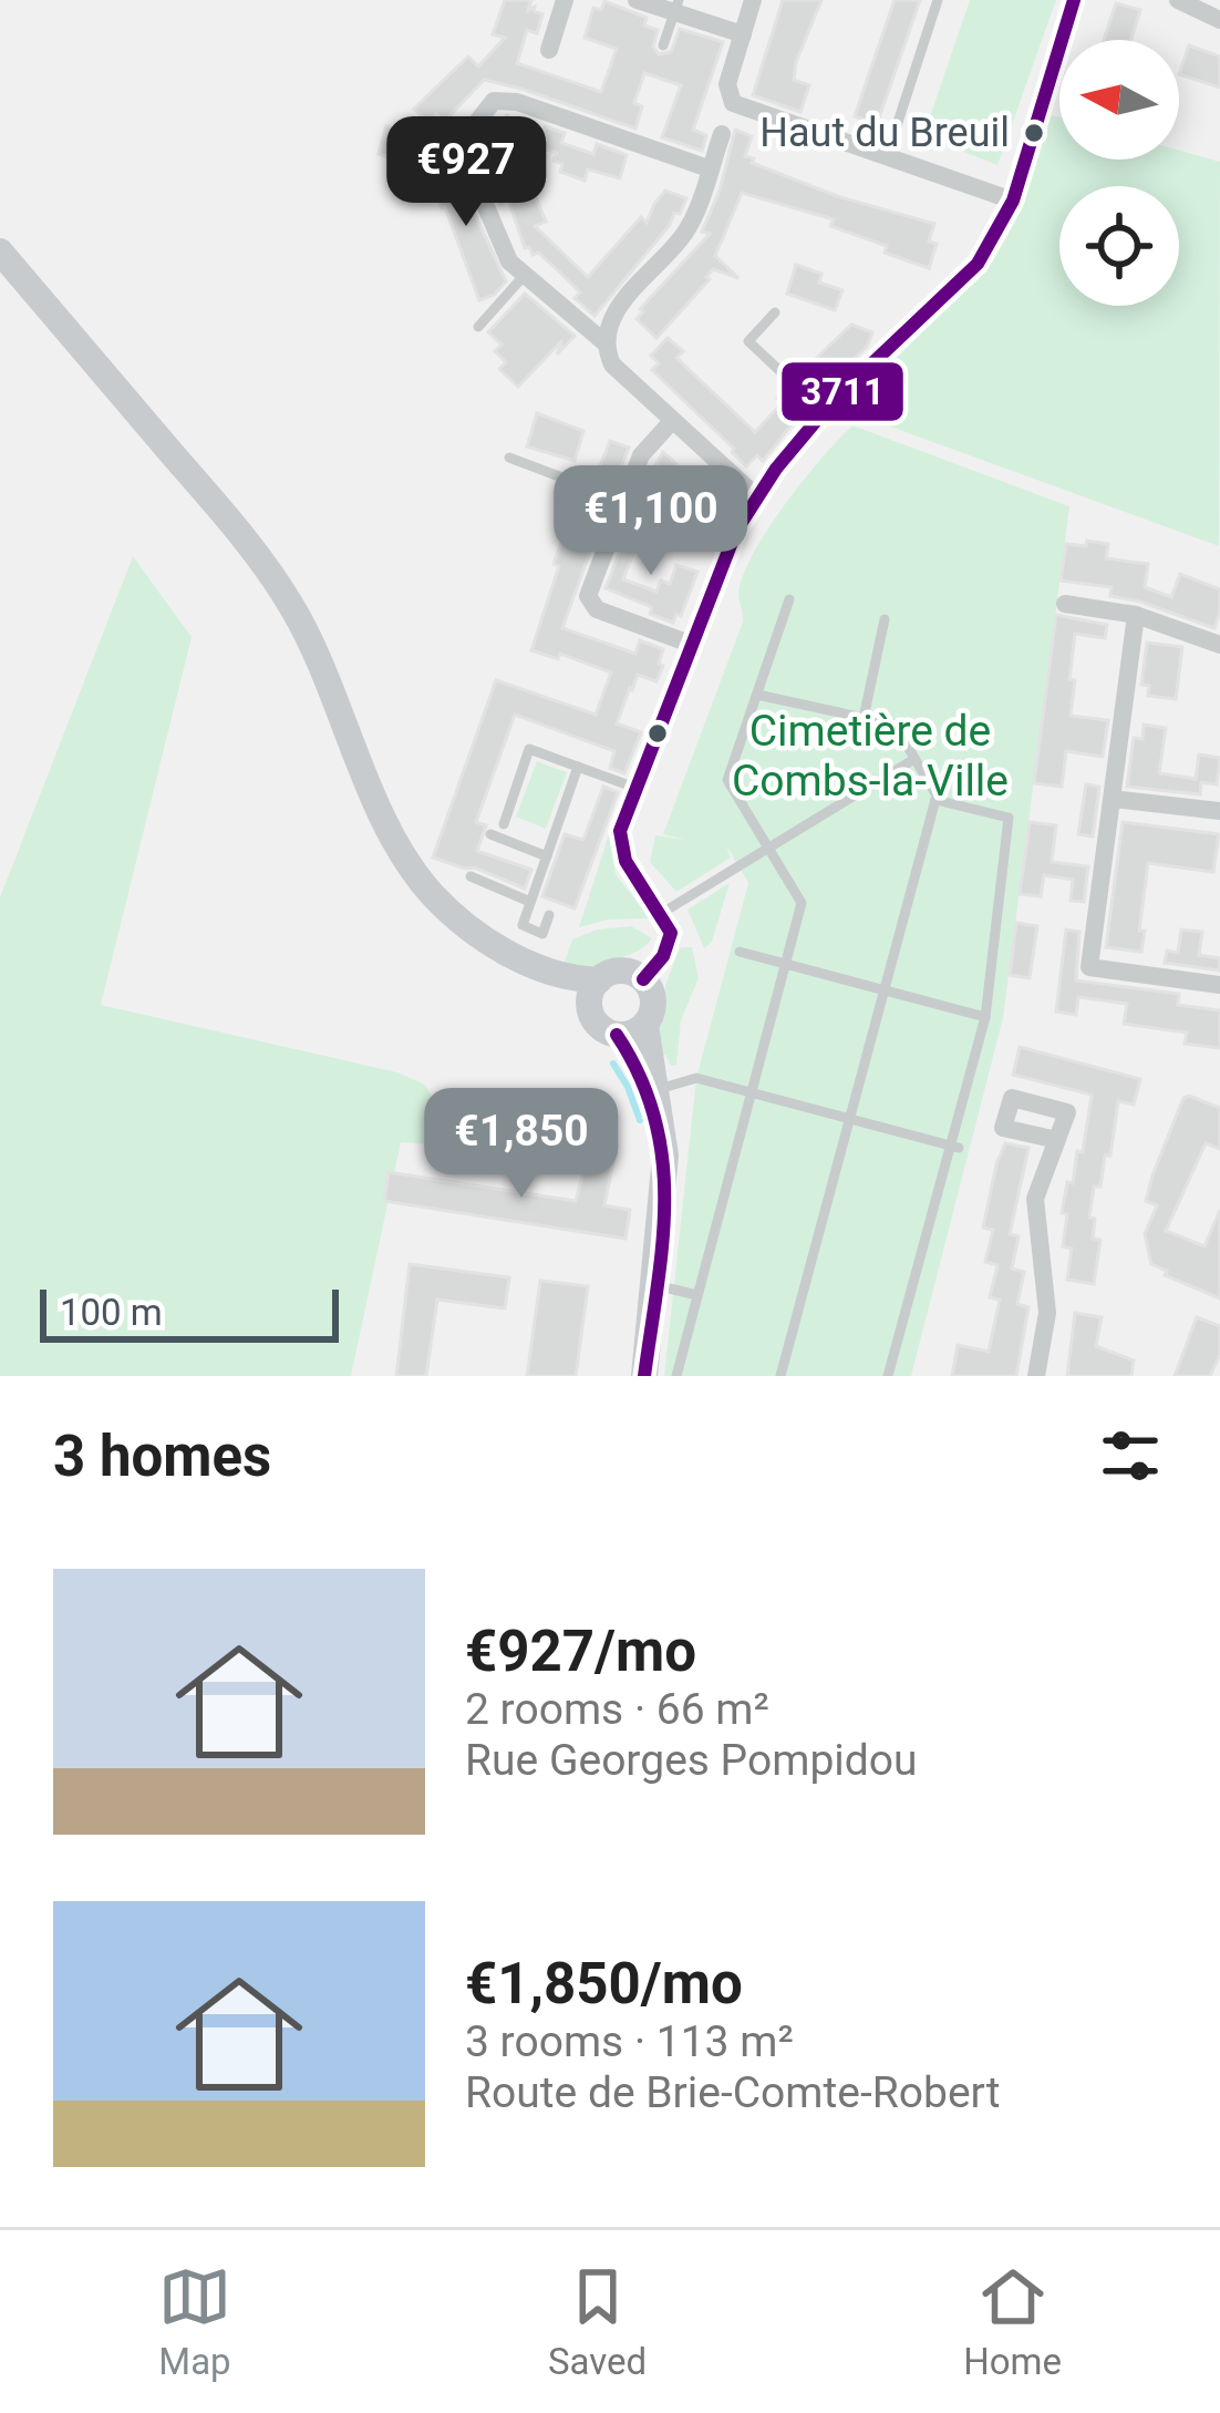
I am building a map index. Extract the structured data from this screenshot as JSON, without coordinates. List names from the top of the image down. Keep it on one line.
{"parks":["Cimetière de Combs-la-Ville"],"places":["Haut du Breuil"],"lines":["transit line 3711"],"scale_bar":"100 m","north":"left","page":{"price":["€927","€1,100","€1,850"],"scale":"100 m","heading":"3 homes","list":[{"name":"€927/mo","note":"2 rooms · 66 m² · Rue Georges Pompidou"},{"name":"€1,850/mo","note":"3 rooms · 113 m² · Route de Brie-Comte-Robert"}],"tabs":["Map","Saved","Home"]}}
